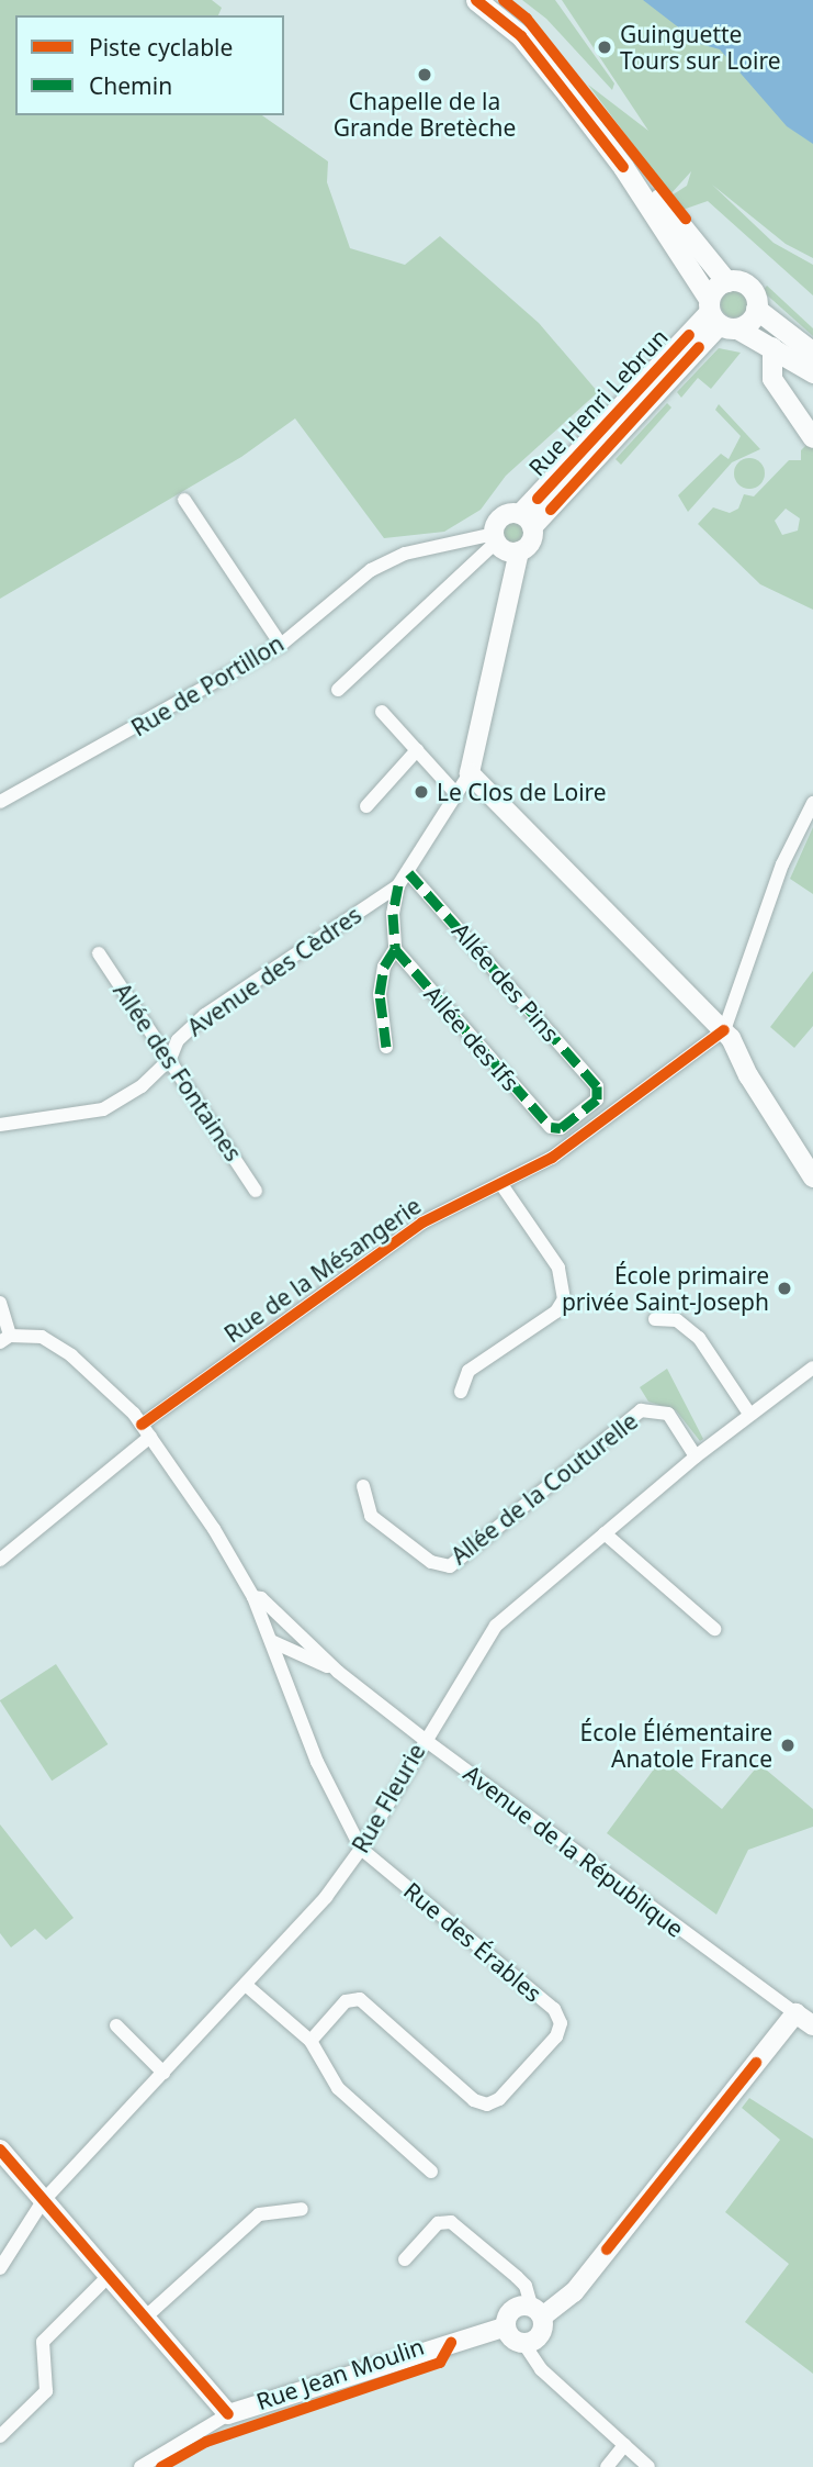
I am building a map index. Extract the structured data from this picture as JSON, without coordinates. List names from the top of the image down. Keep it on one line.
{"streets":{"street":["Rue Henri Lebrun","Rue de Portillon","Avenue des Cèdres","Allée des Pins","Allée des Ifs","Allée des Fontaines","Rue de la Mésangerie","Allée de la Couturelle","Rue Fleurie","Avenue de la République","Rue des Érables","Rue Jean Moulin"]},"crossings":[["Rue Henri Lebrun","Rue de Portillon"],["Avenue des Cèdres","Allée des Pins"],["Avenue des Cèdres","Allée des Fontaines"],["Allée des Pins","Allée des Ifs"],["Allée de la Couturelle","Rue Fleurie"],["Rue Fleurie","Avenue de la République"],["Rue Fleurie","Rue des Érables"]],"places":["Guinguette Tours sur Loire","Chapelle de la Grande Bretèche","Le Clos de Loire","École primaire privée Saint-Joseph","École Élémentaire Anatole France"],"legend":["Piste cyclable","Chemin"]}
